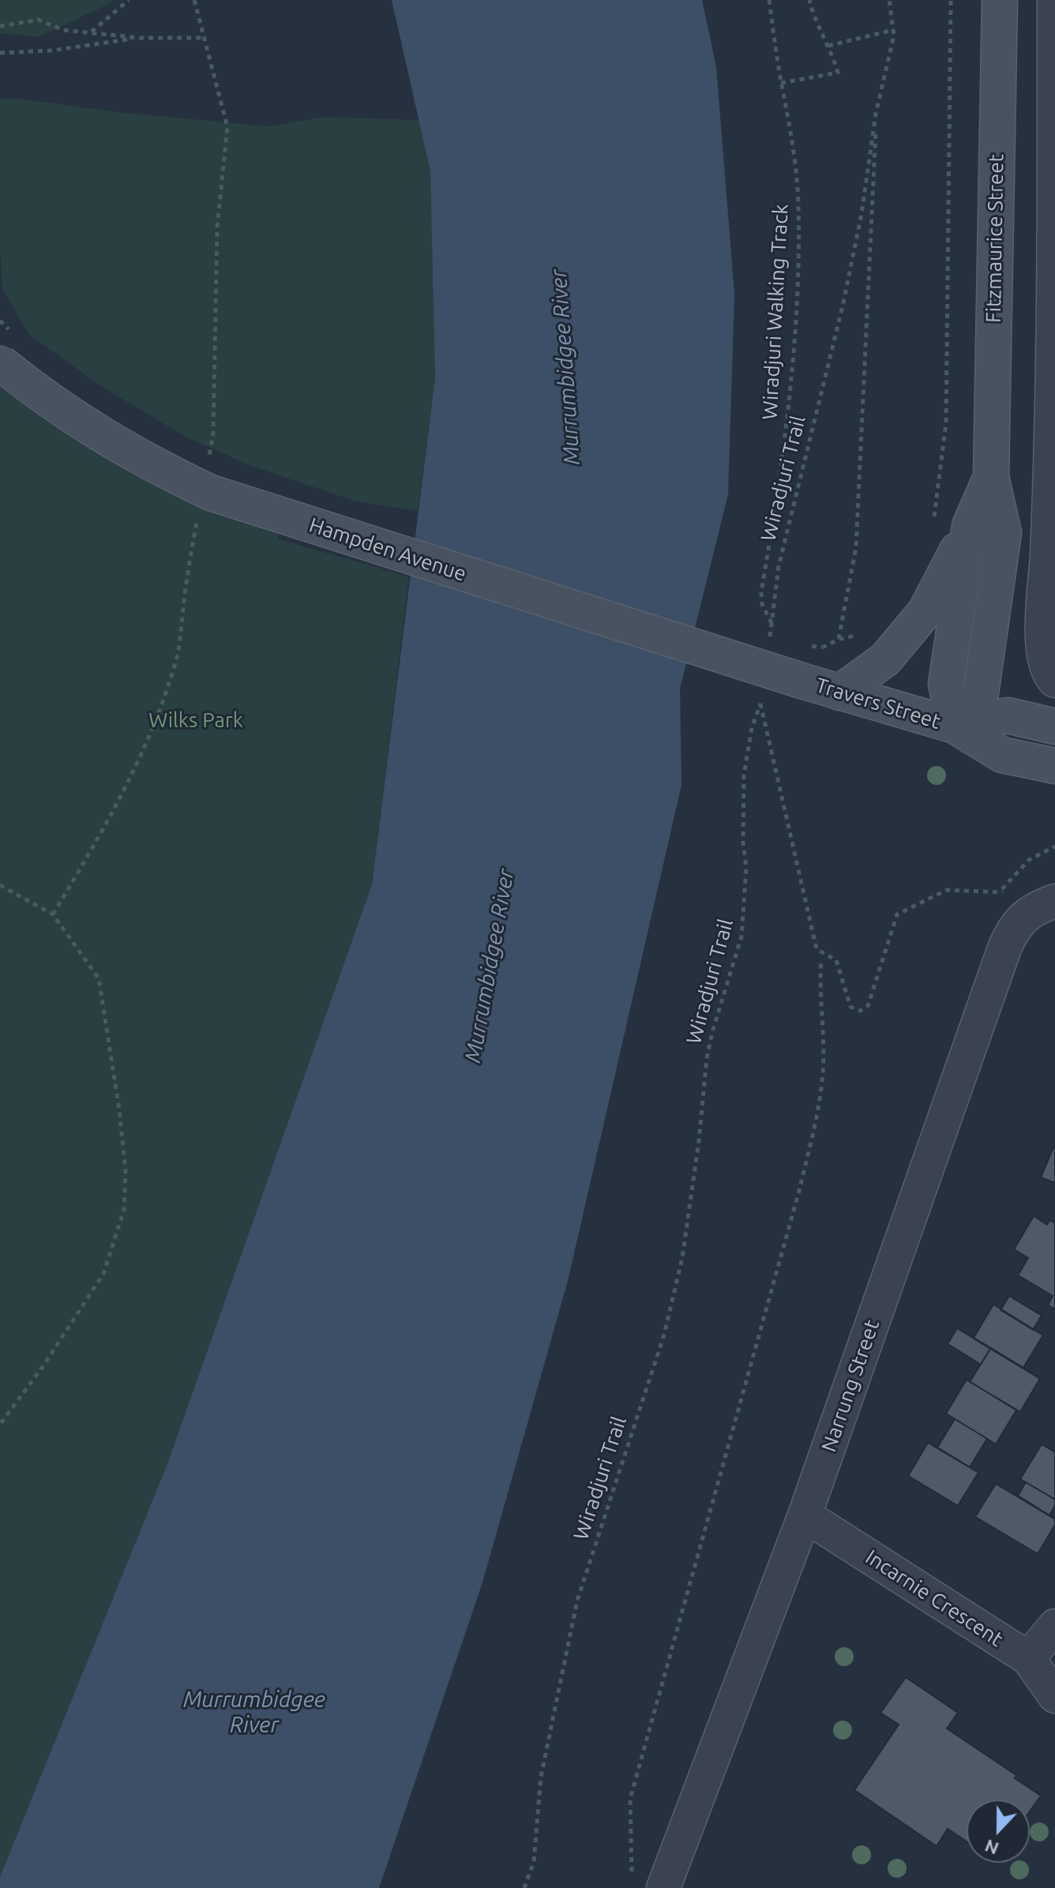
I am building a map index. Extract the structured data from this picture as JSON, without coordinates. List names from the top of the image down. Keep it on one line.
{"streets":{"main road":["Fitzmaurice Street","Hampden Avenue","Travers Street"],"street":["Narrung Street","Incarnie Crescent"],"path":["Wiradjuri Walking Track","Wiradjuri Trail"]},"crossings":[["Fitzmaurice Street","Travers Street"],["Wiradjuri Walking Track","Wiradjuri Trail"],["Hampden Avenue","Travers Street"],["Narrung Street","Incarnie Crescent"]],"water":["Murrumbidgee River"],"parks":["Wilks Park"],"north":"bottom"}
